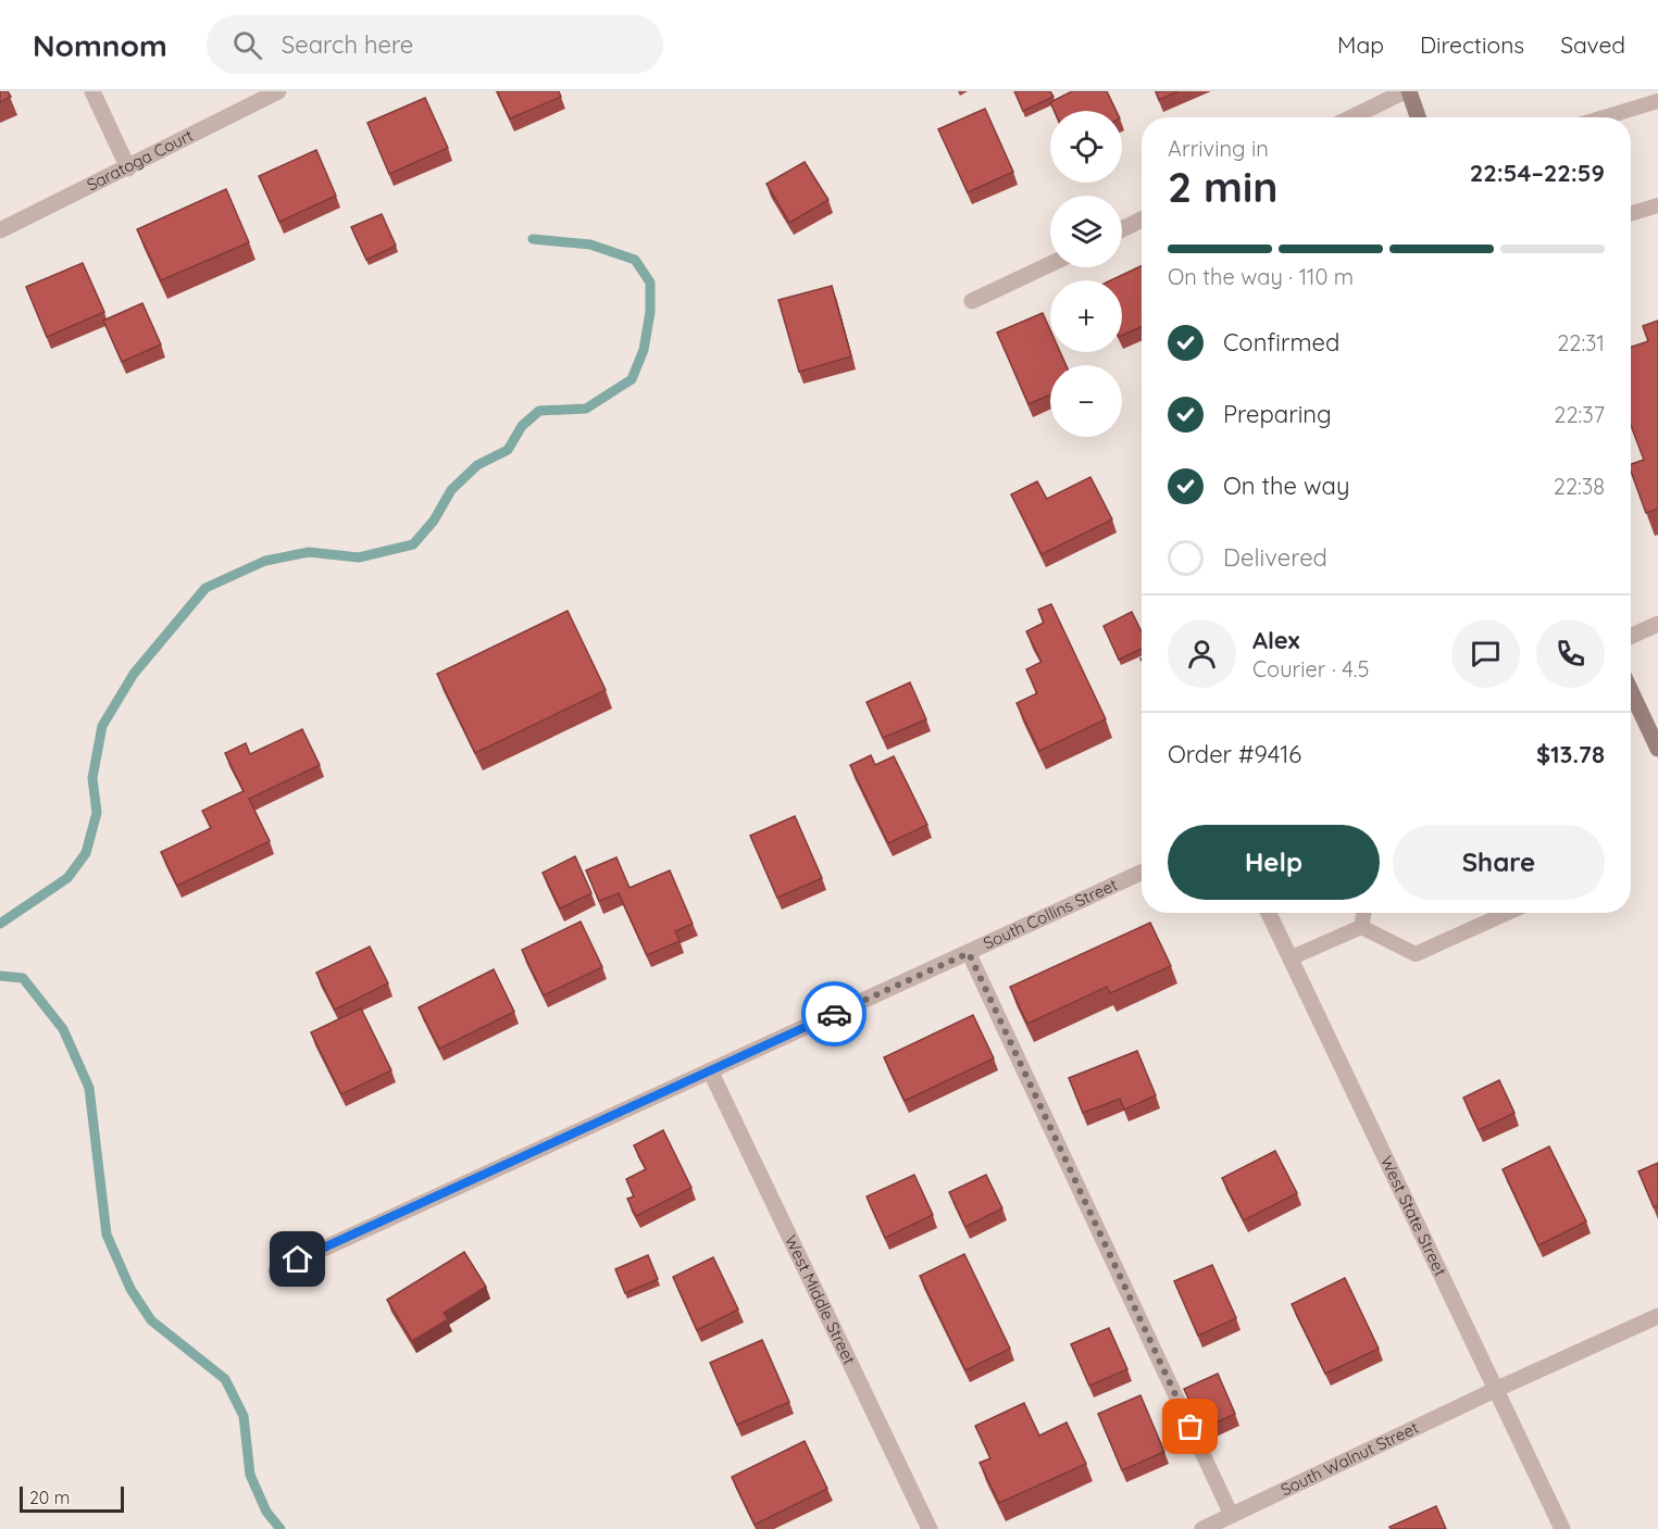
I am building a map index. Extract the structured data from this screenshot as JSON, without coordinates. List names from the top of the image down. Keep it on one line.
{"streets":{"street":["Saratoga Court","South Collins Street","West State Street","West Middle Street","South Walnut Street"]},"crossings":[["South Collins Street","West Middle Street"],["West State Street","South Walnut Street"]],"scale_bar":"20 m","page":{"header":"Nomnom","search":"Search here","nav":["Map","Directions","Saved"],"map_buttons":["+","−"],"heading":["2 min","Arriving in","22:54–22:59"],"panel":["Alex","Courier · 4.5","Order #9416","$13.78"],"bar":"On the way · 110 m","list":[["Confirmed","22:31"],["Preparing","22:37"],["On the way","22:38"],"Delivered"],"buttons":["Help","Share"],"scale":"20 m"}}
